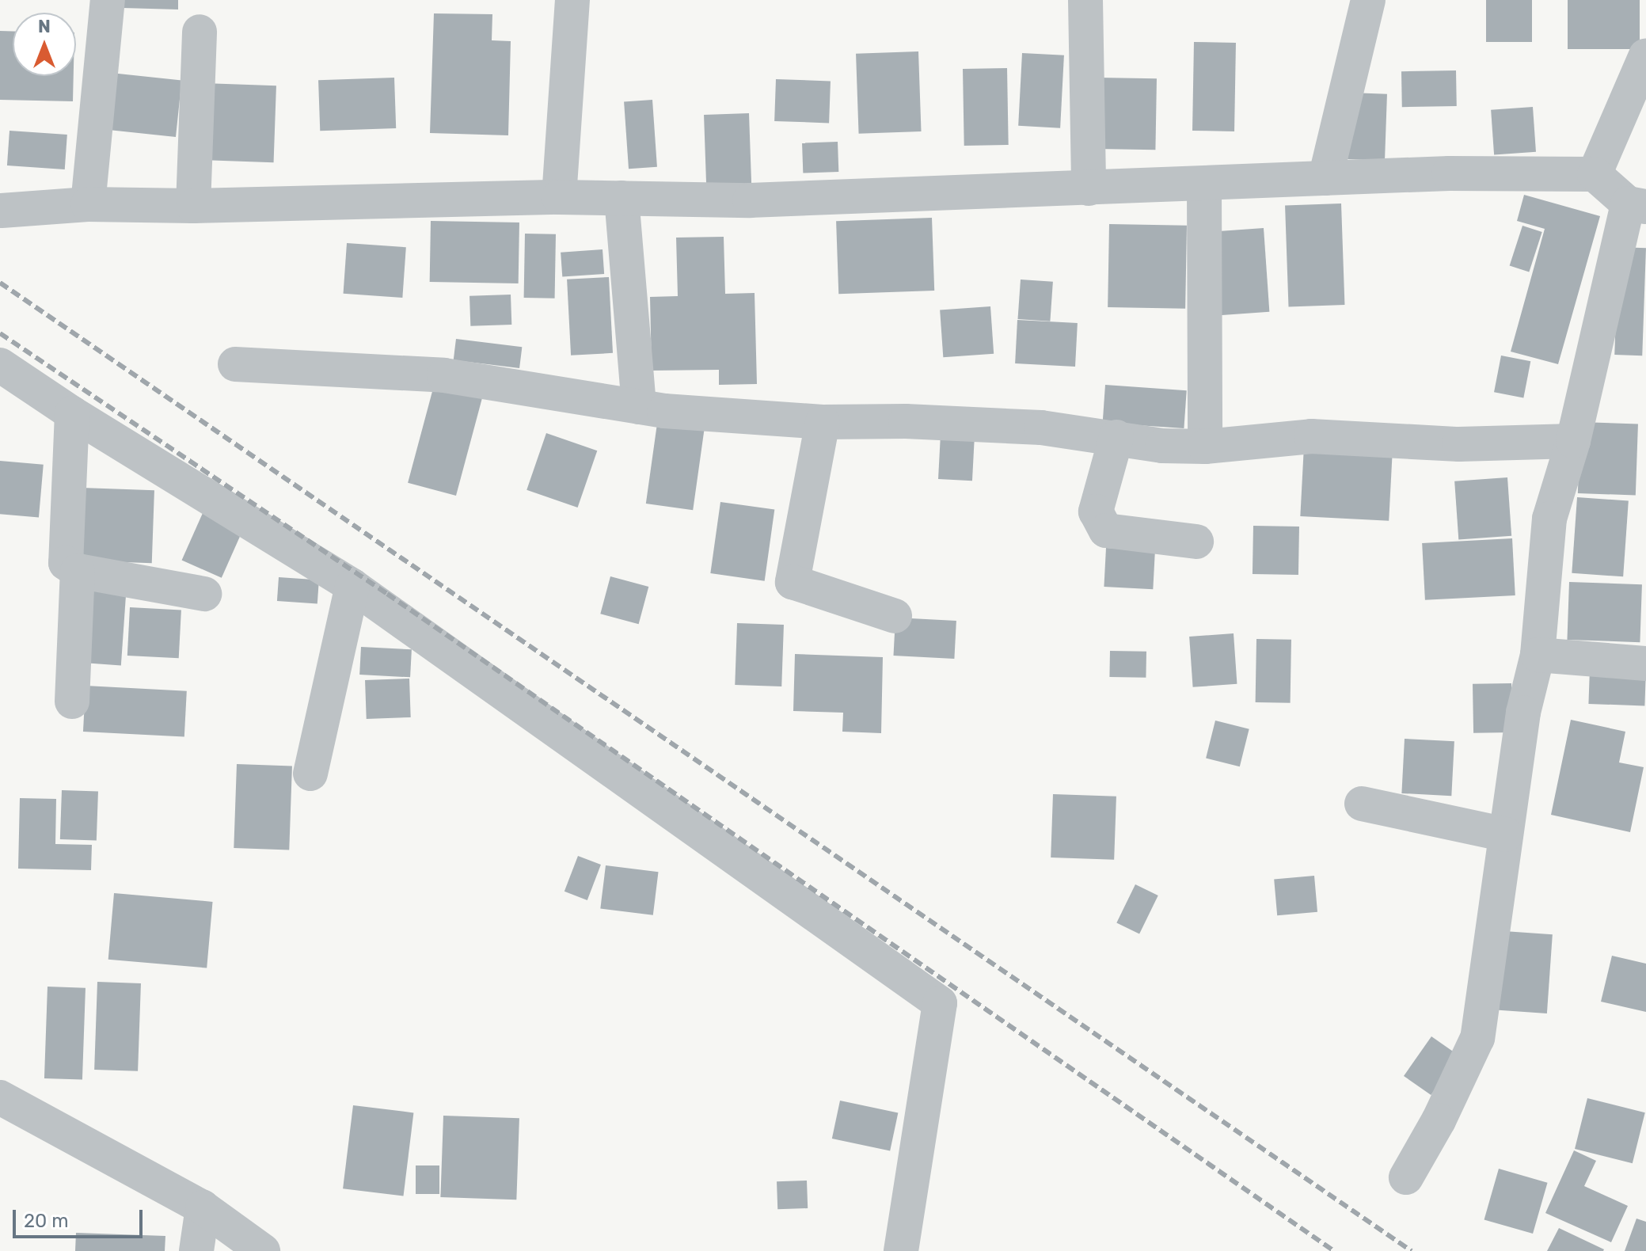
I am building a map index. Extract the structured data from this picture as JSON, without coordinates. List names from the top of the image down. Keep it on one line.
{"scale_bar":"20 m","north":"top"}
